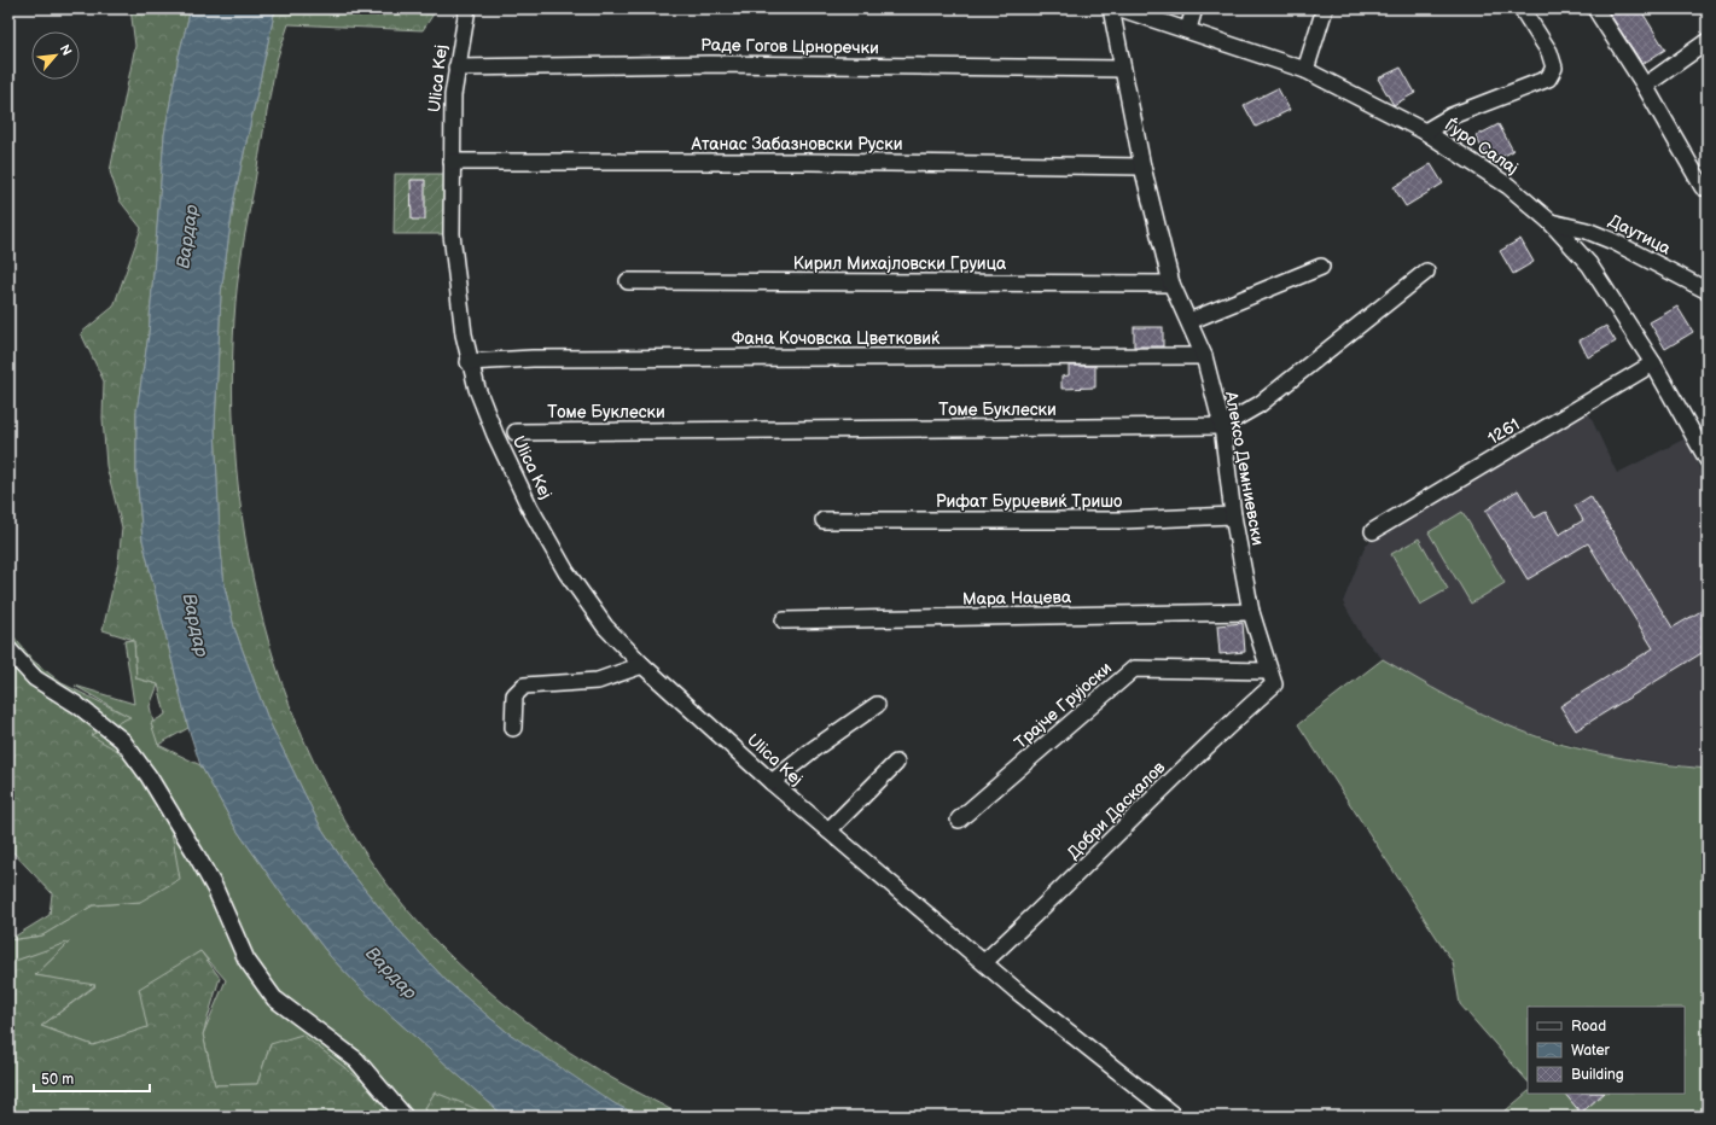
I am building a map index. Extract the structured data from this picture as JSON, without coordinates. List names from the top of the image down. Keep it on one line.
{"streets":{"street":["Раде Гогов Црноречки","Ulica Kej","Атанас Забазновски Руски","Ѓуро Салај","Даутица","Кирил Михајловски Груица","Фана Кочовска Цветковиќ","Томе Буклески","1261","Алексо Демниевски","Рифат Бурџевиќ Тришо","Мара Нацева","Трајче Грујоски","Добри Даскалов"]},"crossings":[["Раде Гогов Црноречки","Ulica Kej"],["Раде Гогов Црноречки","Алексо Демниевски"],["Ulica Kej","Атанас Забазновски Руски"],["Ulica Kej","Фана Кочовска Цветковиќ"],["Ulica Kej","Добри Даскалов"],["Атанас Забазновски Руски","Алексо Демниевски"],["Ѓуро Салај","Даутица"],["Ѓуро Салај","1261"],["Кирил Михајловски Груица","Алексо Демниевски"],["Фана Кочовска Цветковиќ","Алексо Демниевски"],["Томе Буклески","Алексо Демниевски"],["Алексо Демниевски","Рифат Бурџевиќ Тришо"],["Алексо Демниевски","Мара Нацева"],["Алексо Демниевски","Трајче Грујоски"],["Алексо Демниевски","Добри Даскалов"],["Трајче Грујоски","Добри Даскалов"]],"water":["Вардар"],"legend":["Road","Water","Building"],"scale_bar":"50 m","north":"top right"}
